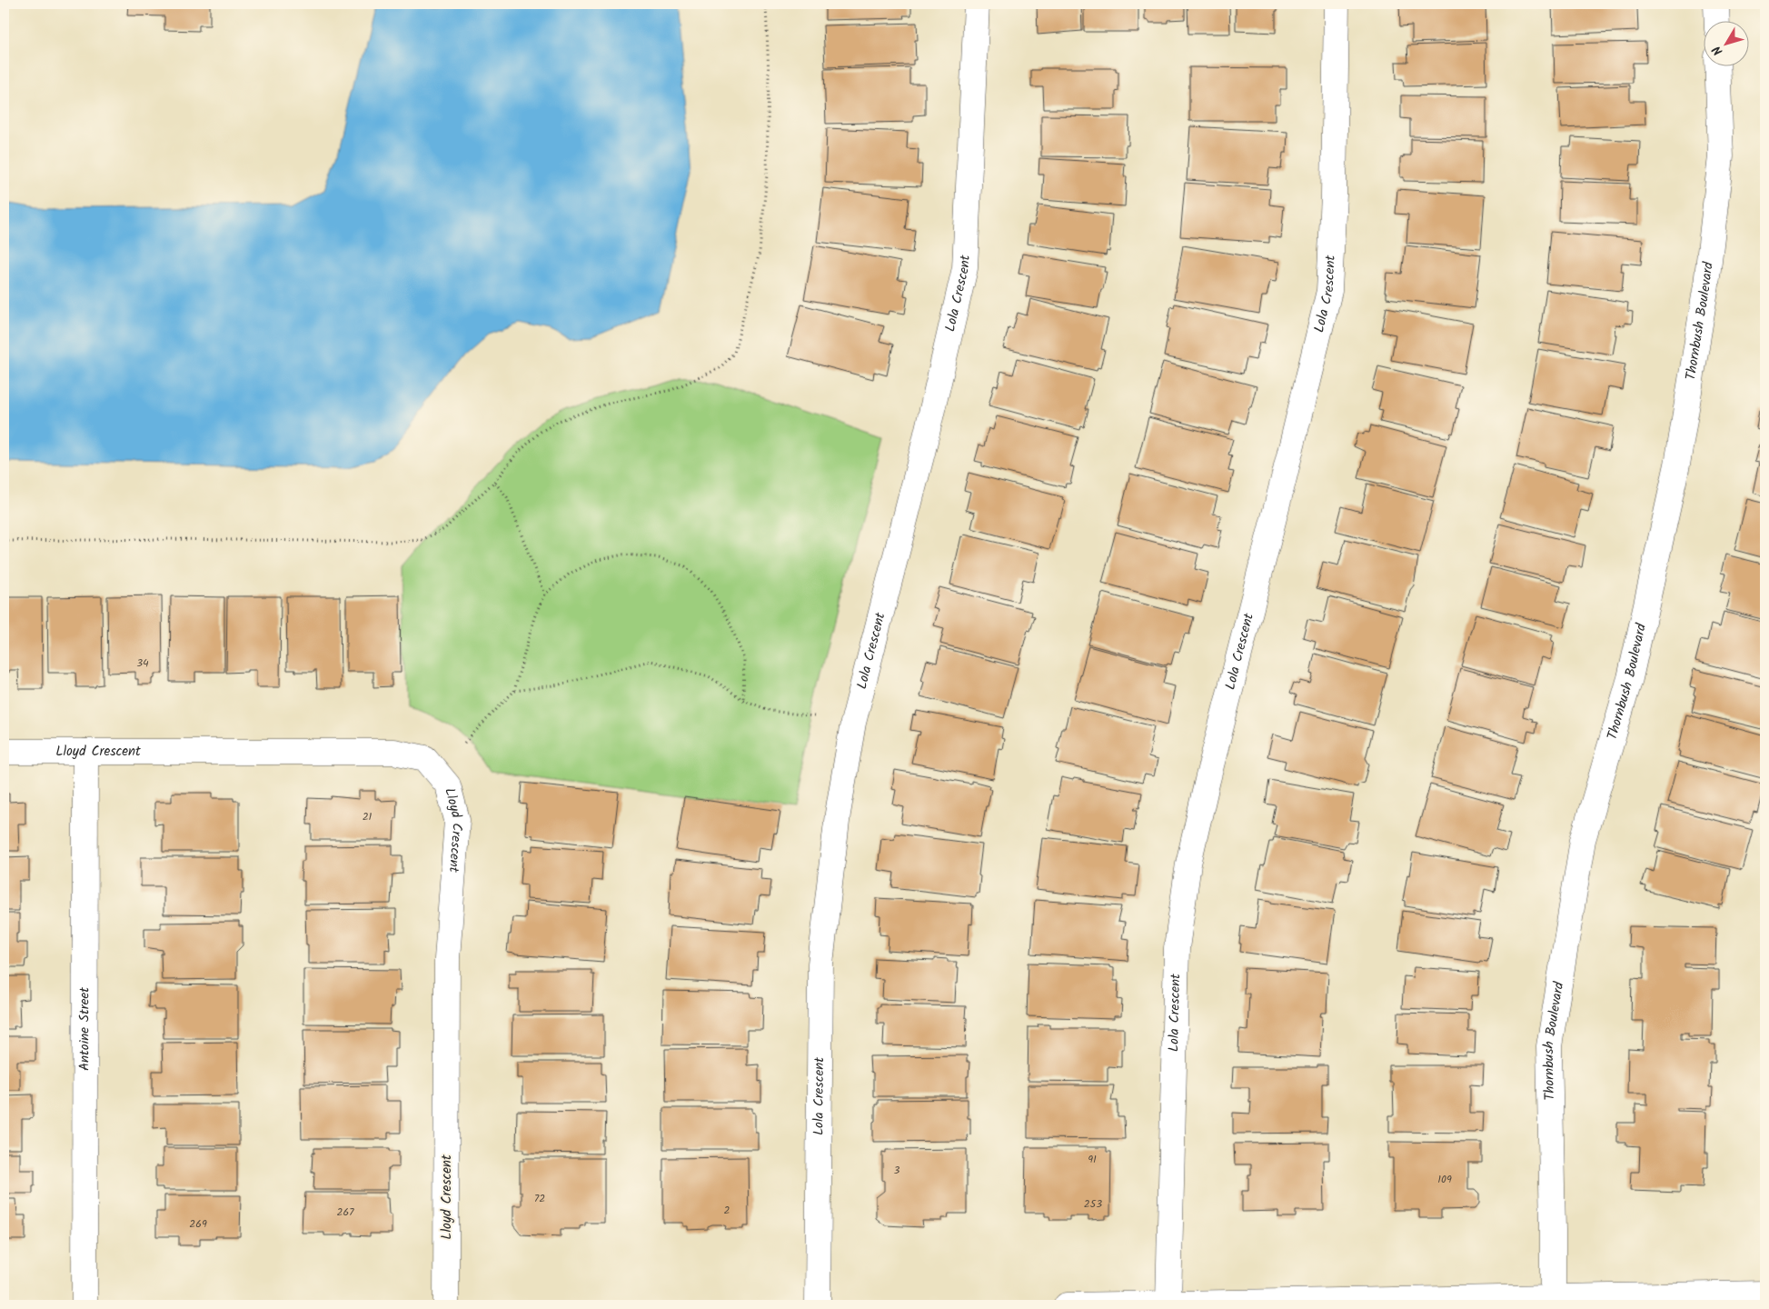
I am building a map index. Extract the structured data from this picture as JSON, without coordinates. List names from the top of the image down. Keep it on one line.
{"streets":{"street":["Lola Crescent","Thornbush Boulevard","Lloyd Crescent","Antoine Street"]},"crossings":[["Lloyd Crescent","Antoine Street"]],"house_numbers":["34","21","91","3","109","72","253","2","267","269"],"north":"bottom left"}
